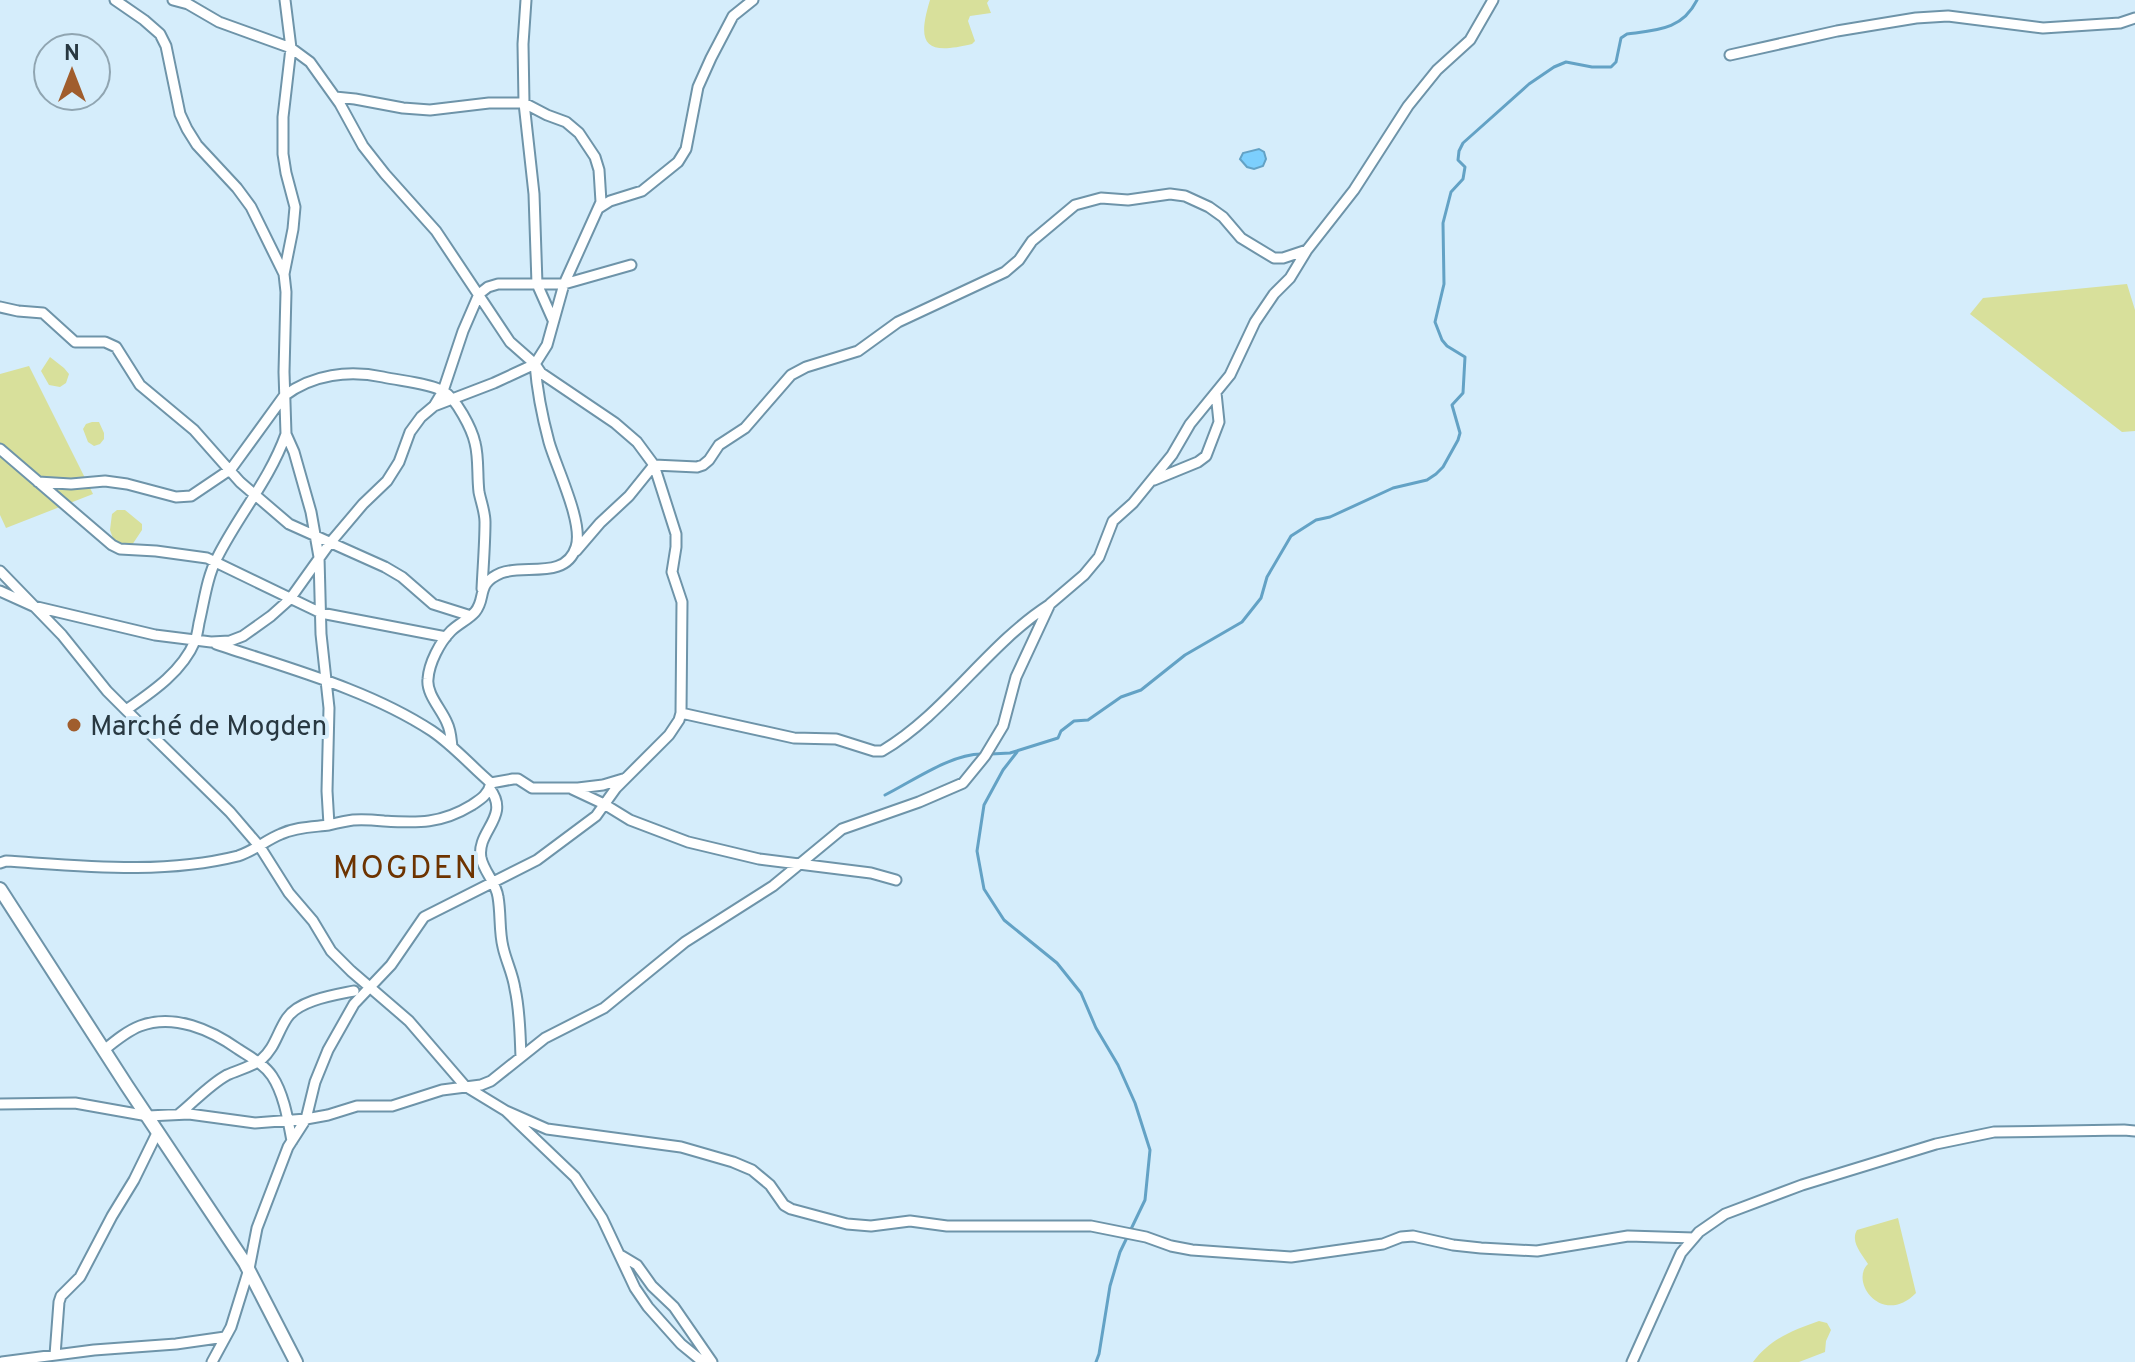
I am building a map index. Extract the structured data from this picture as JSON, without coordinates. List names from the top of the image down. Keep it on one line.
{"districts":["MOGDEN"],"places":["Marché de Mogden"],"north":"top"}
